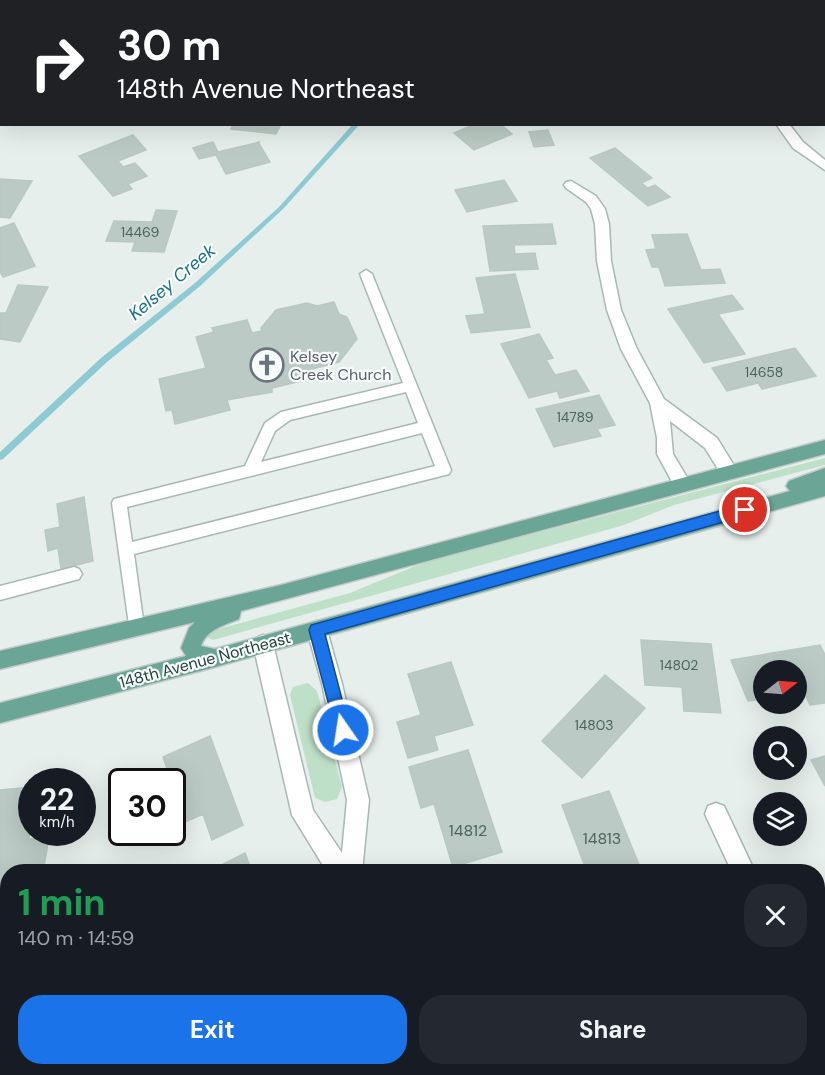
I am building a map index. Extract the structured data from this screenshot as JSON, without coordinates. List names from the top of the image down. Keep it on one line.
{"streets":{"main road":["148th Avenue Northeast"]},"water":["Kelsey Creek"],"places":{"church":["Kelsey Creek Church"]},"house_numbers":["14469","14658","14789","14802","14803","14812","14813"],"north":"right","page":{"turn":["30 m","148th Avenue Northeast"],"speed":"22 km/h","limit":"30","heading":["1 min","140 m · 14:59"],"buttons":["Exit","Share"]}}
